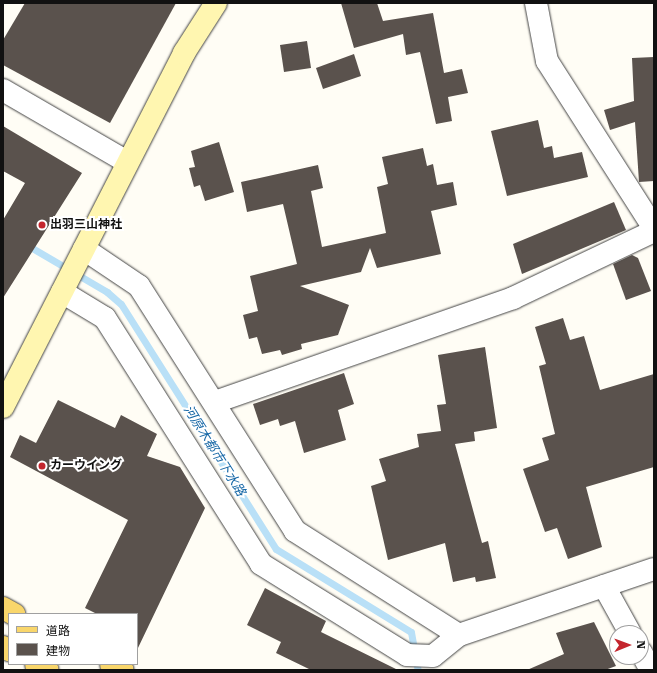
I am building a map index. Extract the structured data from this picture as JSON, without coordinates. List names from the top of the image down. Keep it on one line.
{"water":["河原木都市下水路"],"places":["出羽三山神社","カーウイング"],"legend":["道路","建物"],"north":"right"}
